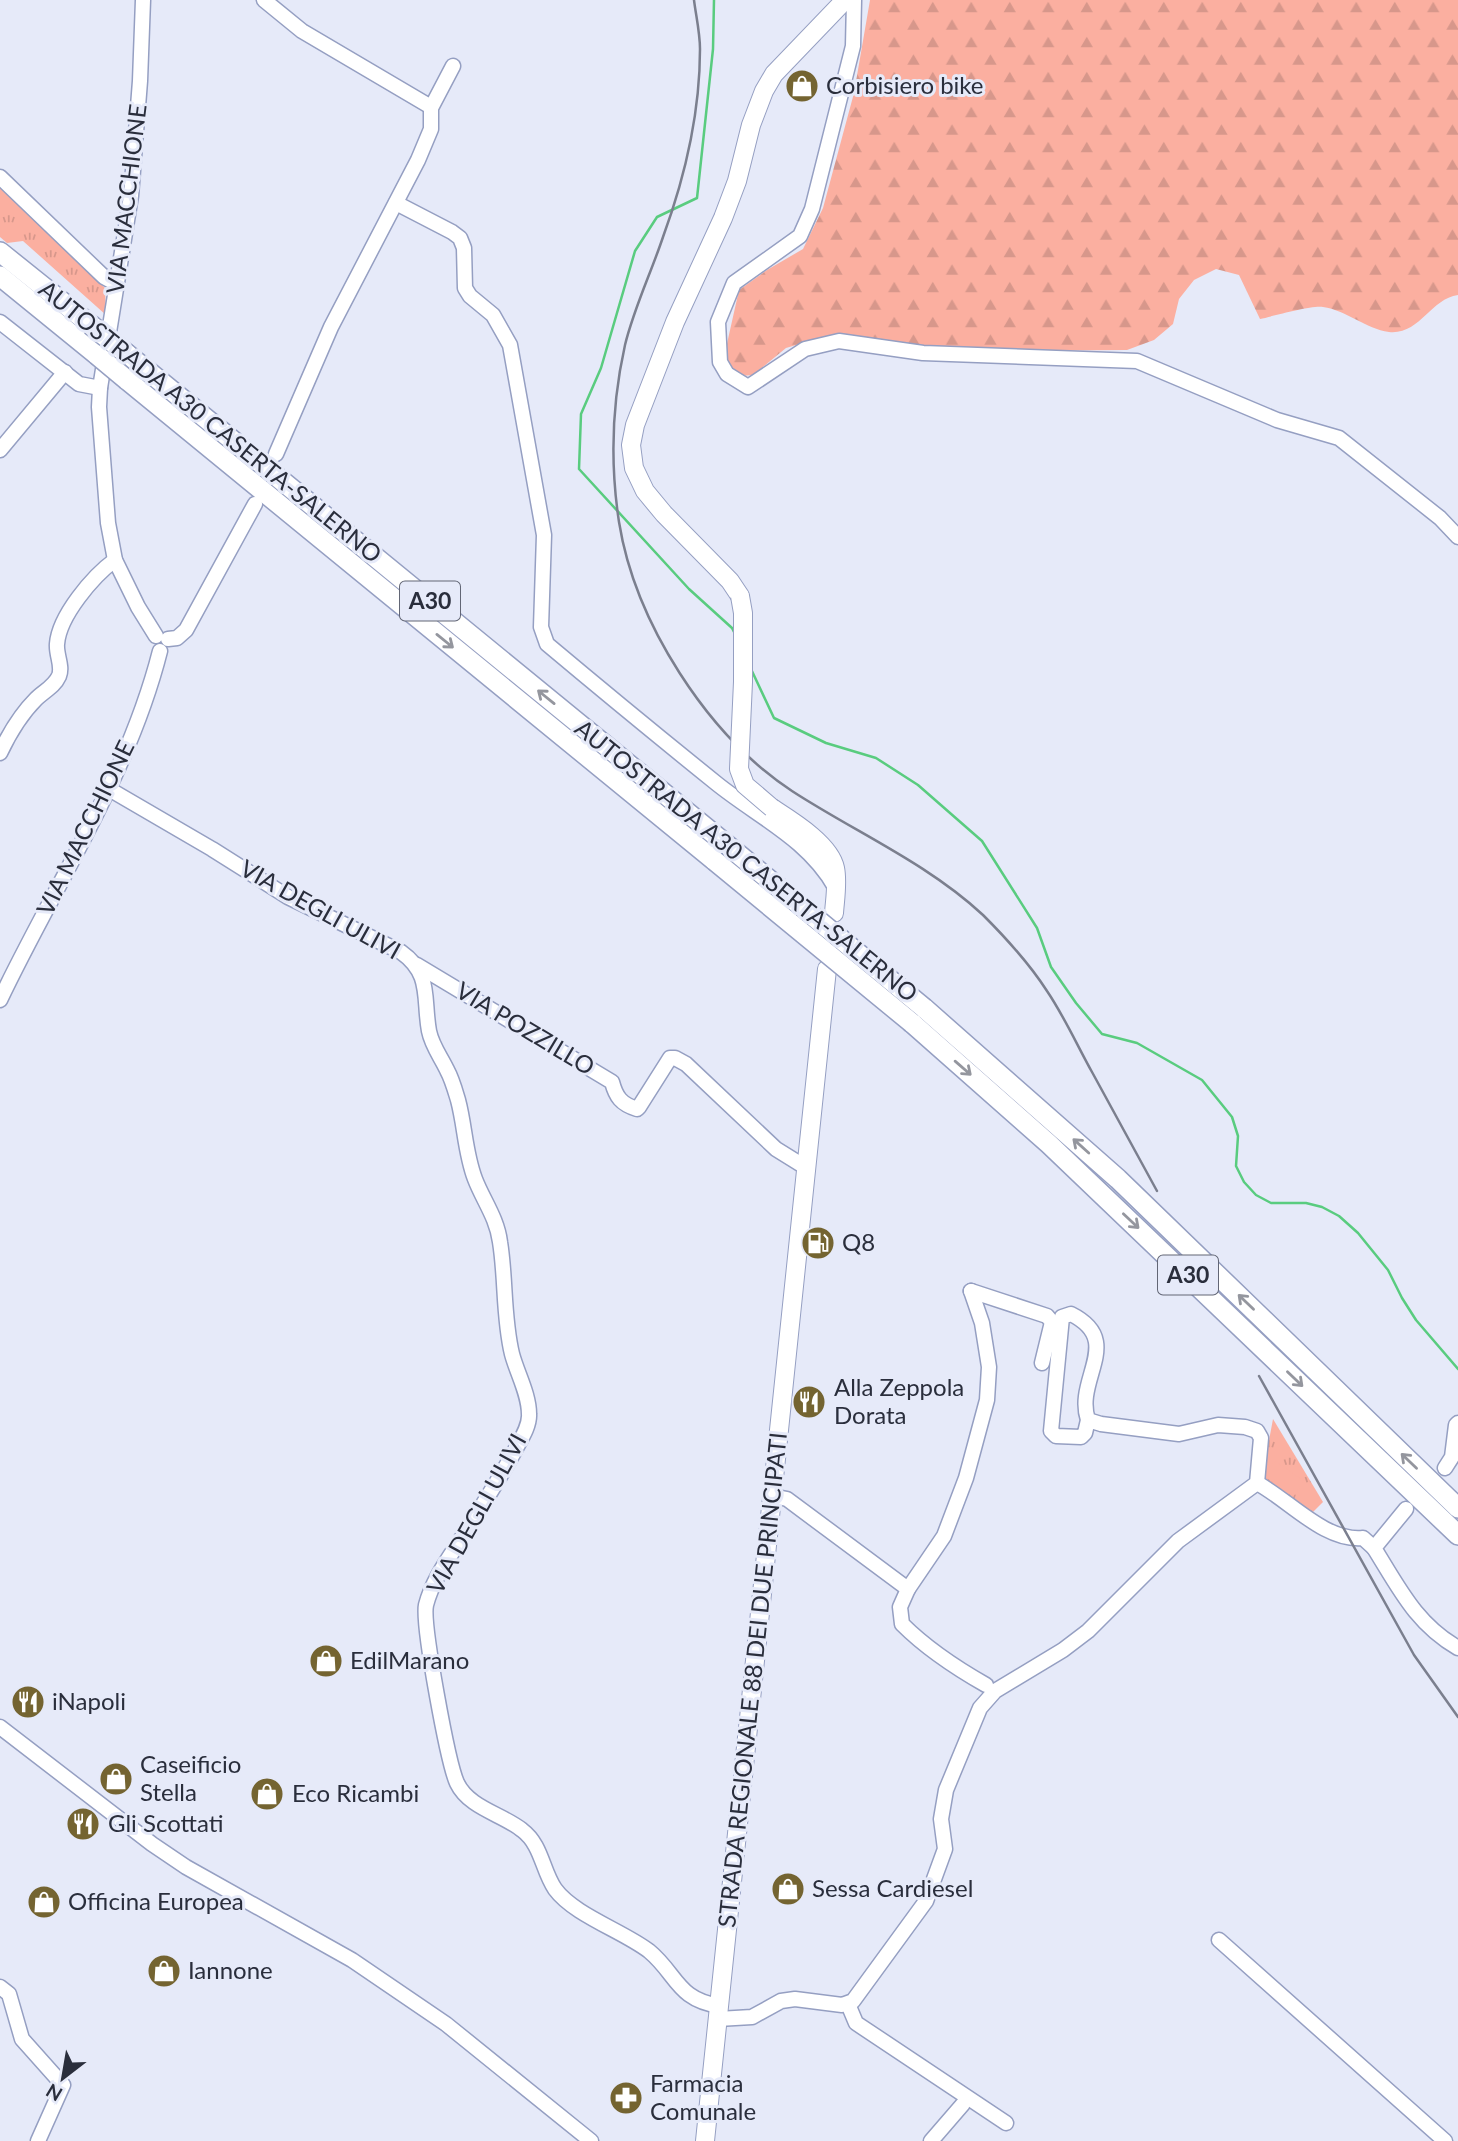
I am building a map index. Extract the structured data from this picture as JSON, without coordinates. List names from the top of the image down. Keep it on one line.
{"streets":{"highway":["AUTOSTRADA A30 CASERTA-SALERNO","A30"],"main road":["STRADA REGIONALE 88 DEI DUE PRINCIPATI"],"street":["VIA MACCHIONE","VIA DEGLI ULIVI","VIA POZZILLO"]},"crossings":[["VIA MACCHIONE","VIA DEGLI ULIVI"],["AUTOSTRADA A30 CASERTA-SALERNO","A30"],["VIA DEGLI ULIVI","VIA POZZILLO"],["VIA DEGLI ULIVI","STRADA REGIONALE 88 DEI DUE PRINCIPATI"],["VIA POZZILLO","STRADA REGIONALE 88 DEI DUE PRINCIPATI"]],"places":{"shop":["Corbisiero bike","EdilMarano","Caseificio Stella","Eco Ricambi","Sessa Cardiesel","Officina Europea","Iannone"],"fuel station":["Q8"],"restaurant":["Alla Zeppola Dorata","iNapoli","Gli Scottati"],"pharmacy":["Farmacia Comunale"]},"north":"bottom left"}
